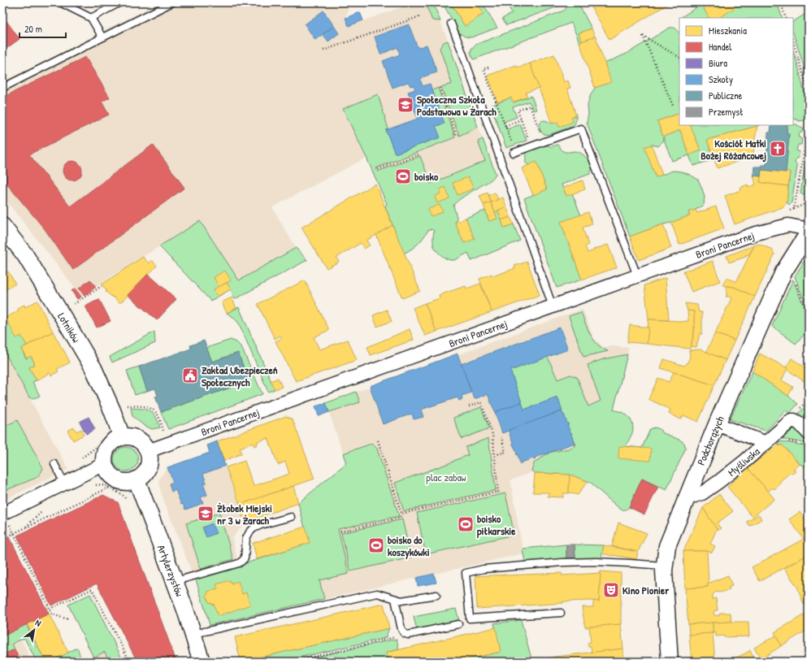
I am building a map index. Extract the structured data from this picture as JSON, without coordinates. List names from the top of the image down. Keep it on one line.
{"streets":{"street":["Broni Pancernej","Lotników","Podchorążych","Myśliwska","Artylerzystów"]},"crossings":[["Broni Pancernej","Lotników"],["Broni Pancernej","Artylerzystów"],["Lotników","Artylerzystów"],["Podchorążych","Myśliwska"]],"parks":["plac zabaw"],"places":{"school or university":["Społeczna Szkoła Podstawowa w Żarach","Żłobek Miejski nr 3 w Żarach"],"church":["Kościół Matki Bożej Różańcowej"],"sports":["boisko","boisko piłkarskie","boisko do koszykówki"],"public building":["Zakład Ubezpieczeń Społecznych"],"theatre":["Kino Pionier"]},"legend":["Mieszkania","Handel","Biura","Szkoły","Publiczne","Przemysł"],"scale_bar":"20 m","north":"top right"}
